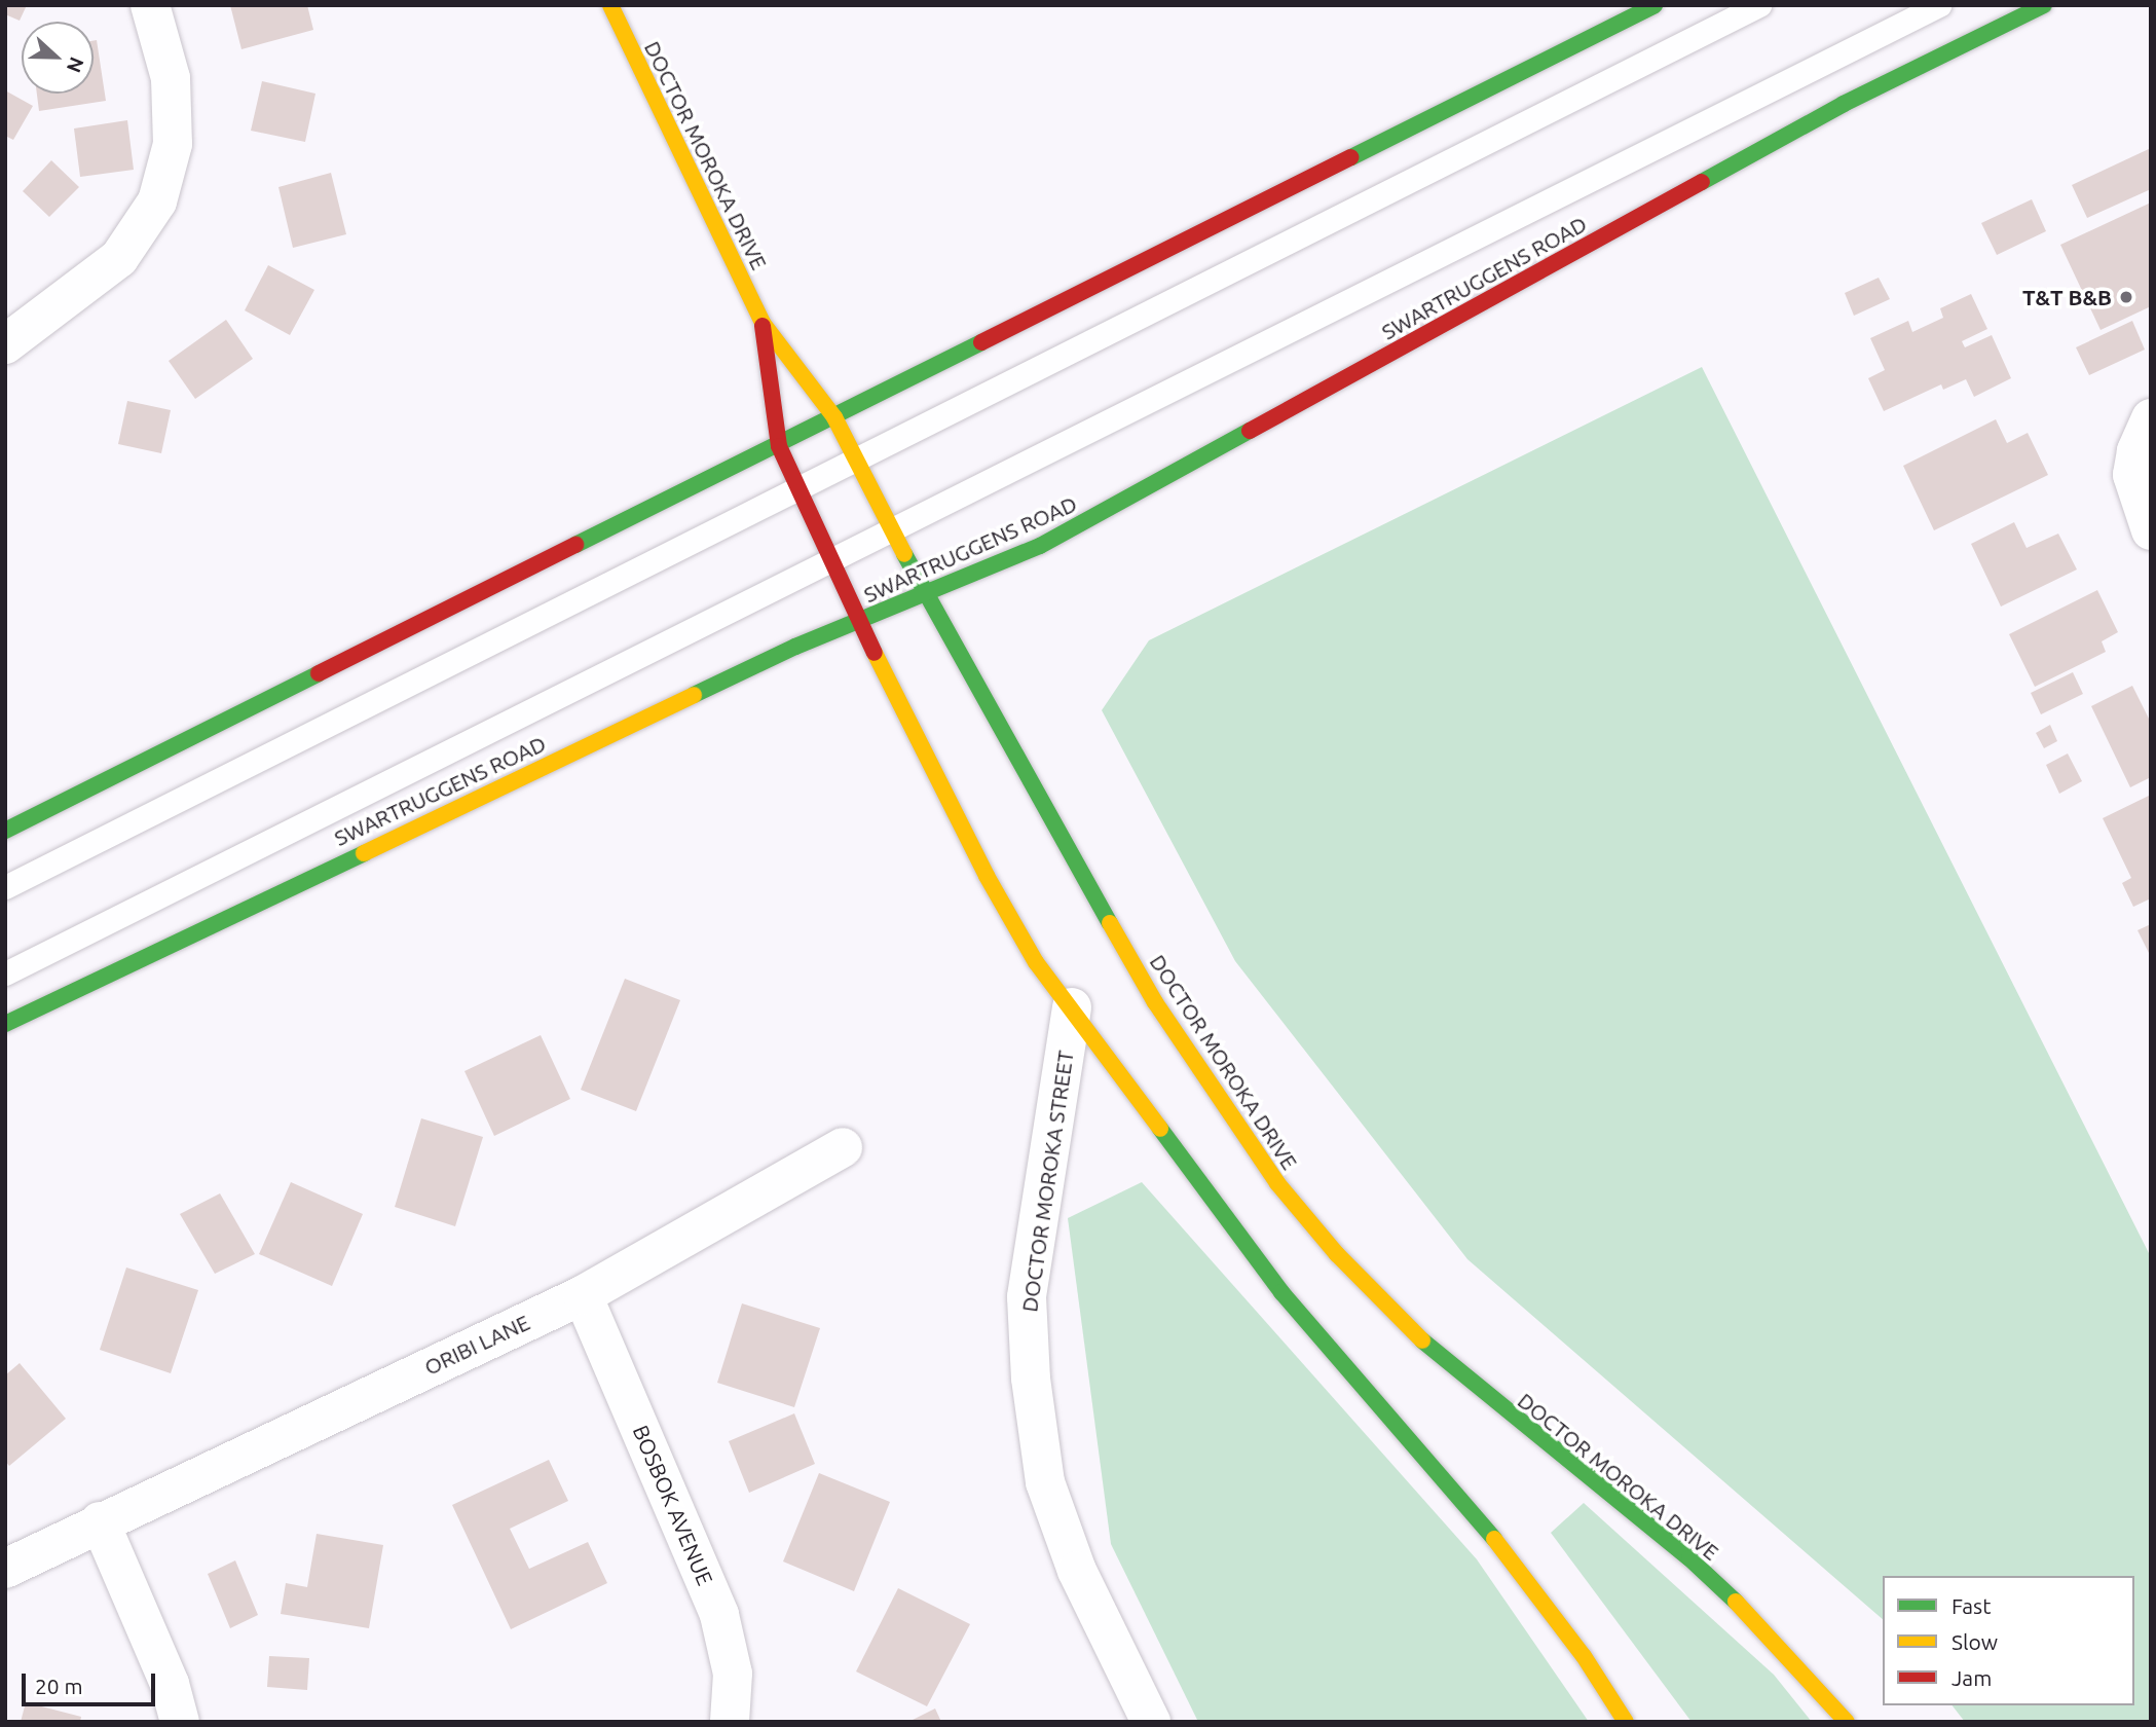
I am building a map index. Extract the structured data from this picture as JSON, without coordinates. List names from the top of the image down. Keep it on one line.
{"streets":{"main road":["DOCTOR MOROKA DRIVE","SWARTRUGGENS ROAD"],"street":["DOCTOR MOROKA STREET","ORIBI LANE","BOSBOK AVENUE"]},"crossings":[["DOCTOR MOROKA DRIVE","SWARTRUGGENS ROAD"],["DOCTOR MOROKA DRIVE","DOCTOR MOROKA STREET"],["ORIBI LANE","BOSBOK AVENUE"]],"places":["T&T B&B"],"legend":["Fast","Slow","Jam"],"scale_bar":"20 m","north":"right"}
